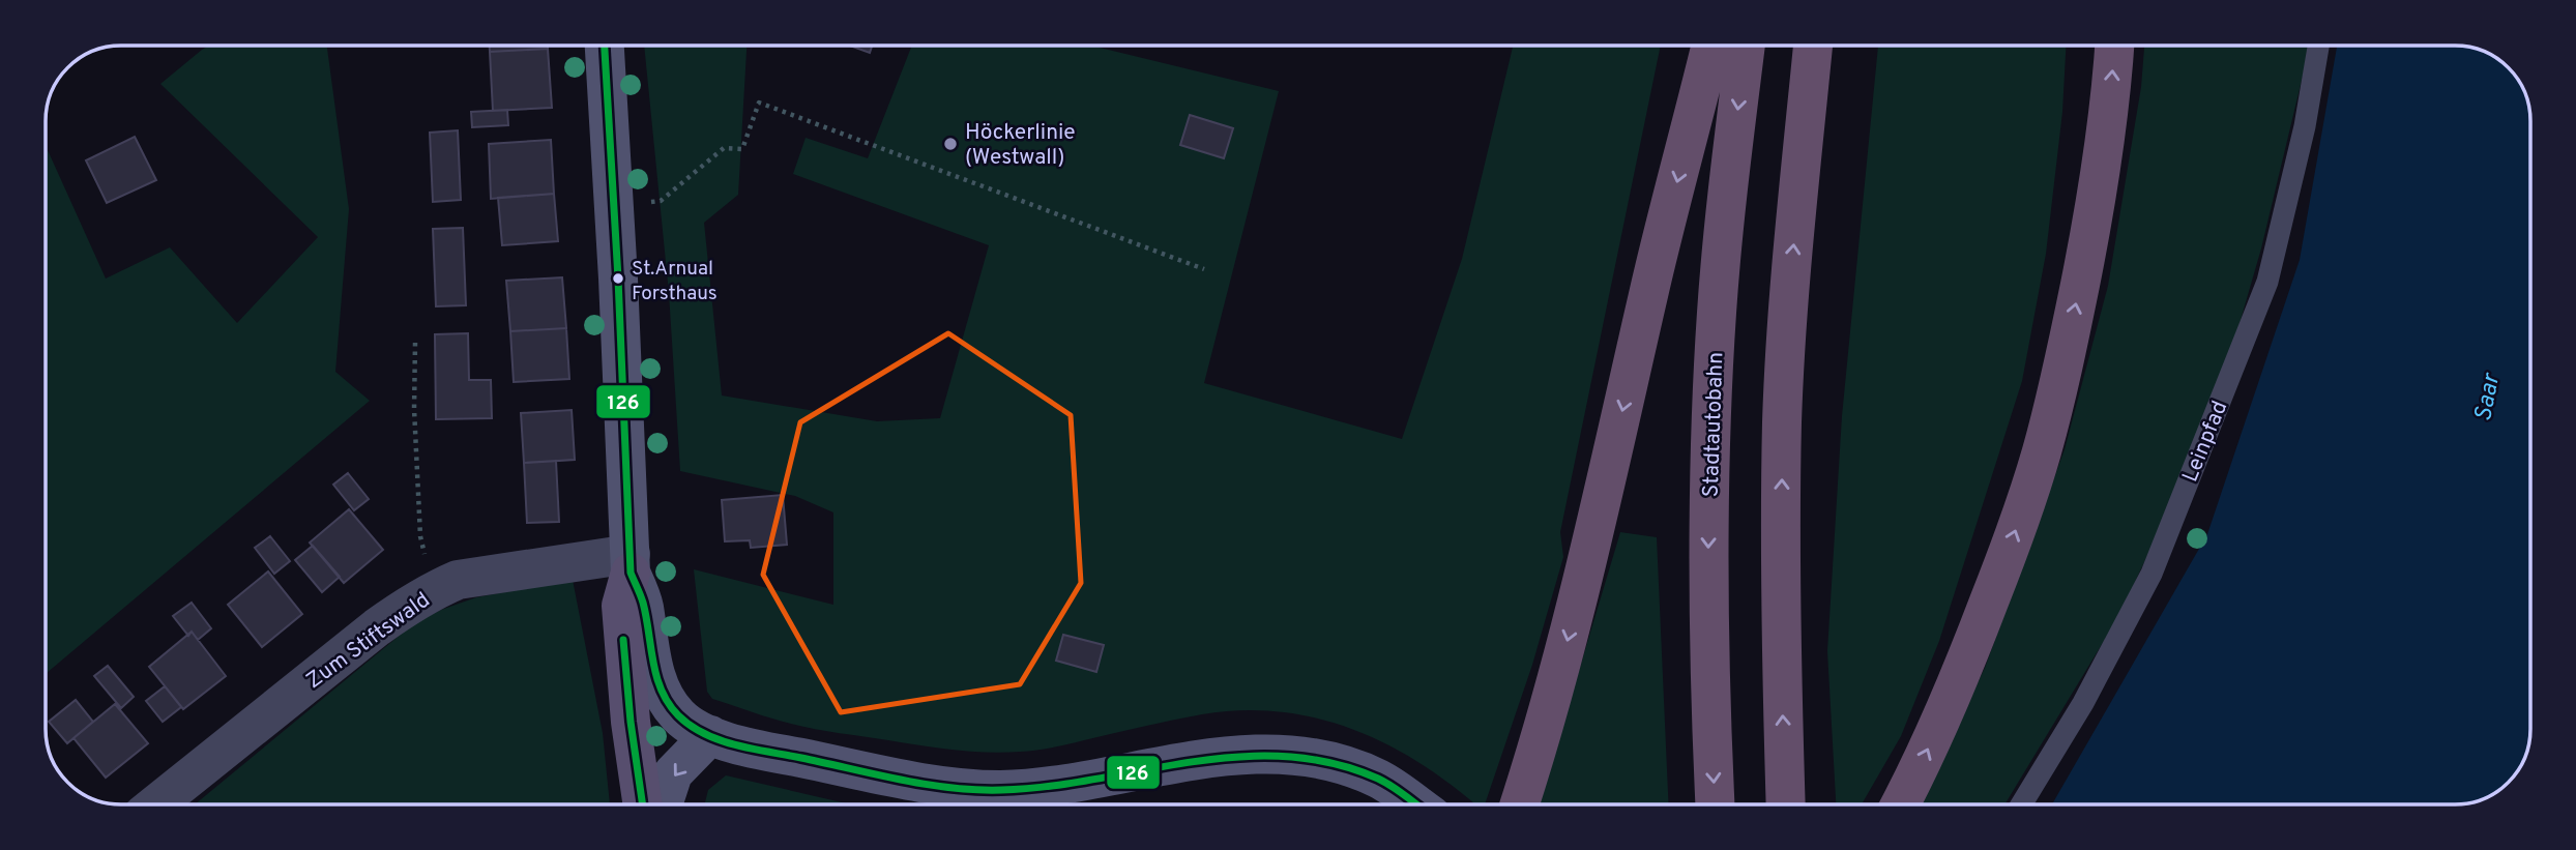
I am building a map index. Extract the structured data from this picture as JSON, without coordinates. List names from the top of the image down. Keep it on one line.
{"streets":{"highway":["Stadtautobahn"],"street":["Zum Stiftswald"],"lane":["Leinpfad"]},"water":["Saar"],"places":["Höckerlinie (Westwall)","St.Arnual Forsthaus"],"lines":["transit line 126"]}
